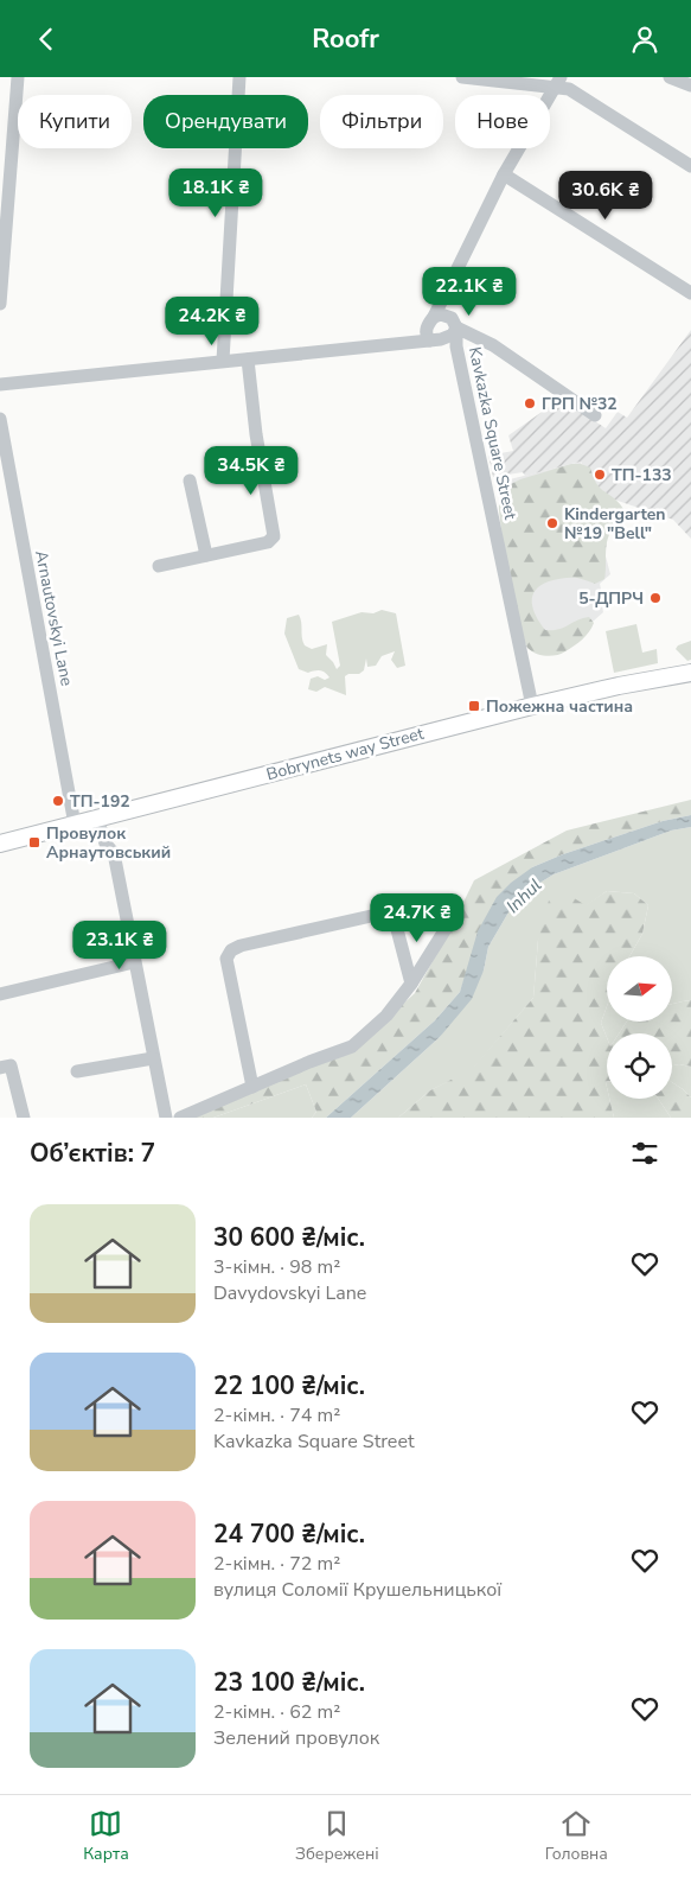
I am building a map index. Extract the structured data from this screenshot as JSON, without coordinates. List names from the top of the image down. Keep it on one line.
{"streets":{"main road":["Bobrynets way Street"],"street":["Kavkazka Square Street","Arnautovskyi Lane"]},"crossings":[["Kavkazka Square Street","Bobrynets way Street"],["Arnautovskyi Lane","Bobrynets way Street"]],"water":["Inhul"],"places":{"other":["ГРП №32","ТП-133","Kindergarten №19 \"Bell\"","5-ДПРЧ","ТП-192"],"transit":["Пожежна частина","Провулок Арнаутовський"]},"north":"right","page":{"header":"Roofr","chip":["Купити","Орендувати","Фільтри","Нове"],"price":["18.1K ₴","30.6K ₴","22.1K ₴","24.2K ₴","34.5K ₴","24.7K ₴","23.1K ₴"],"heading":"Об’єктів: 7","list":[{"name":"30 600 ₴/міс.","note":"3-кімн. · 98 m² · Davydovskyi Lane"},{"name":"22 100 ₴/міс.","note":"2-кімн. · 74 m² · Kavkazka Square Street"},{"name":"24 700 ₴/міс.","note":"2-кімн. · 72 m² · вулиця Соломії Крушельницької"},{"name":"23 100 ₴/міс.","note":"2-кімн. · 62 m² · Зелений провулок"}],"tabs":["Карта","Збережені","Головна"]}}
